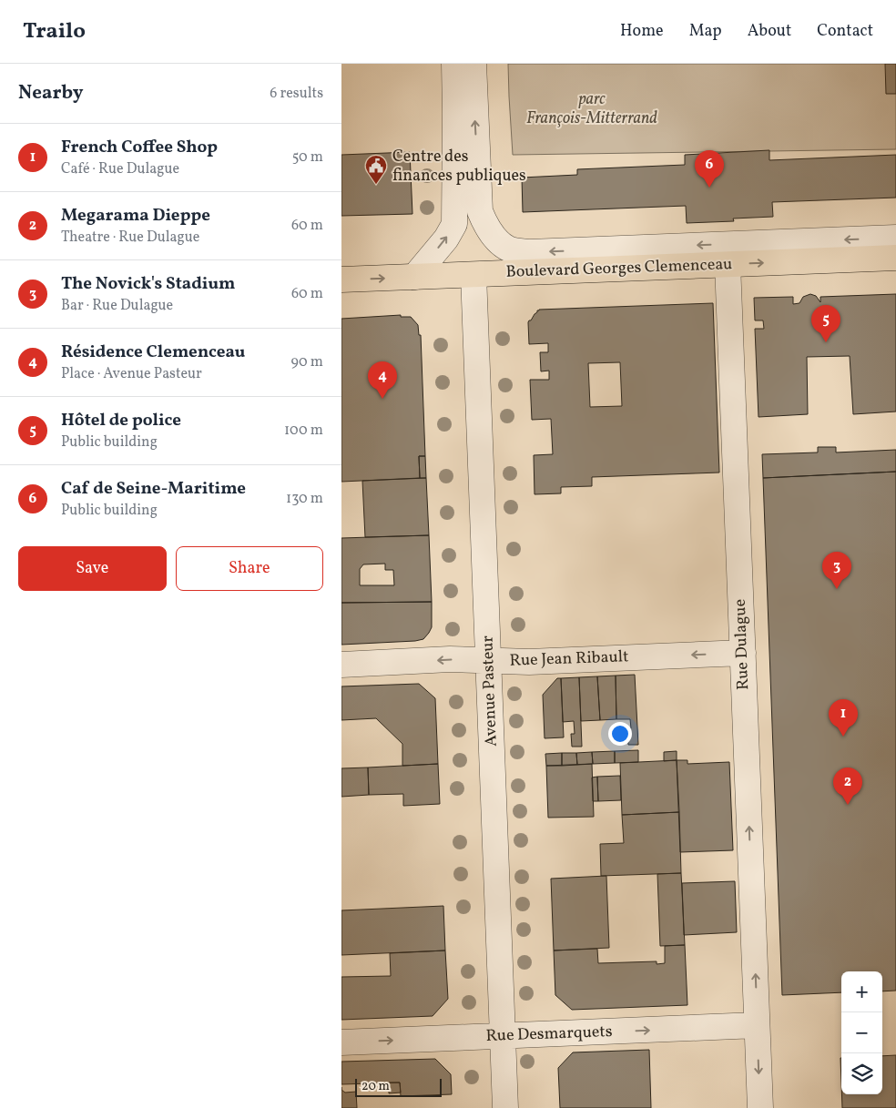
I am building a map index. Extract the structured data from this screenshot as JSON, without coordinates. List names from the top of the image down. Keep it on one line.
{"streets":{"main road":["Boulevard Georges Clemenceau"],"street":["Rue Dulague","Rue Jean Ribault","Avenue Pasteur","Rue Desmarquets"]},"crossings":[["Boulevard Georges Clemenceau","Rue Dulague"],["Boulevard Georges Clemenceau","Avenue Pasteur"],["Rue Dulague","Rue Jean Ribault"],["Rue Dulague","Rue Desmarquets"],["Rue Jean Ribault","Avenue Pasteur"],["Avenue Pasteur","Rue Desmarquets"]],"one_way":["Boulevard Georges Clemenceau","Rue Jean Ribault","Rue Desmarquets"],"parks":["parc François-Mitterrand"],"places":{"public building":["Centre des finances publiques"]},"scale_bar":"20 m","page":{"header":"Trailo","nav":["Home","Map","About","Contact"],"heading":["Nearby","6 results"],"list":[{"mark":"1","name":"French Coffee Shop","note":"Café · Rue Dulague","value":"50 m"},{"mark":"2","name":"Megarama Dieppe","note":"Theatre · Rue Dulague","value":"60 m"},{"mark":"3","name":"The Novick's Stadium","note":"Bar · Rue Dulague","value":"60 m"},{"mark":"4","name":"Résidence Clemenceau","note":"Place · Avenue Pasteur","value":"90 m"},{"mark":"5","name":"Hôtel de police","note":"Public building","value":"100 m"},{"mark":"6","name":"Caf de Seine-Maritime","note":"Public building","value":"130 m"}],"pins":["6","5","4","3","1","2"],"buttons":["Save","Share"],"map_buttons":["+","−"],"scale":"20 m"}}
